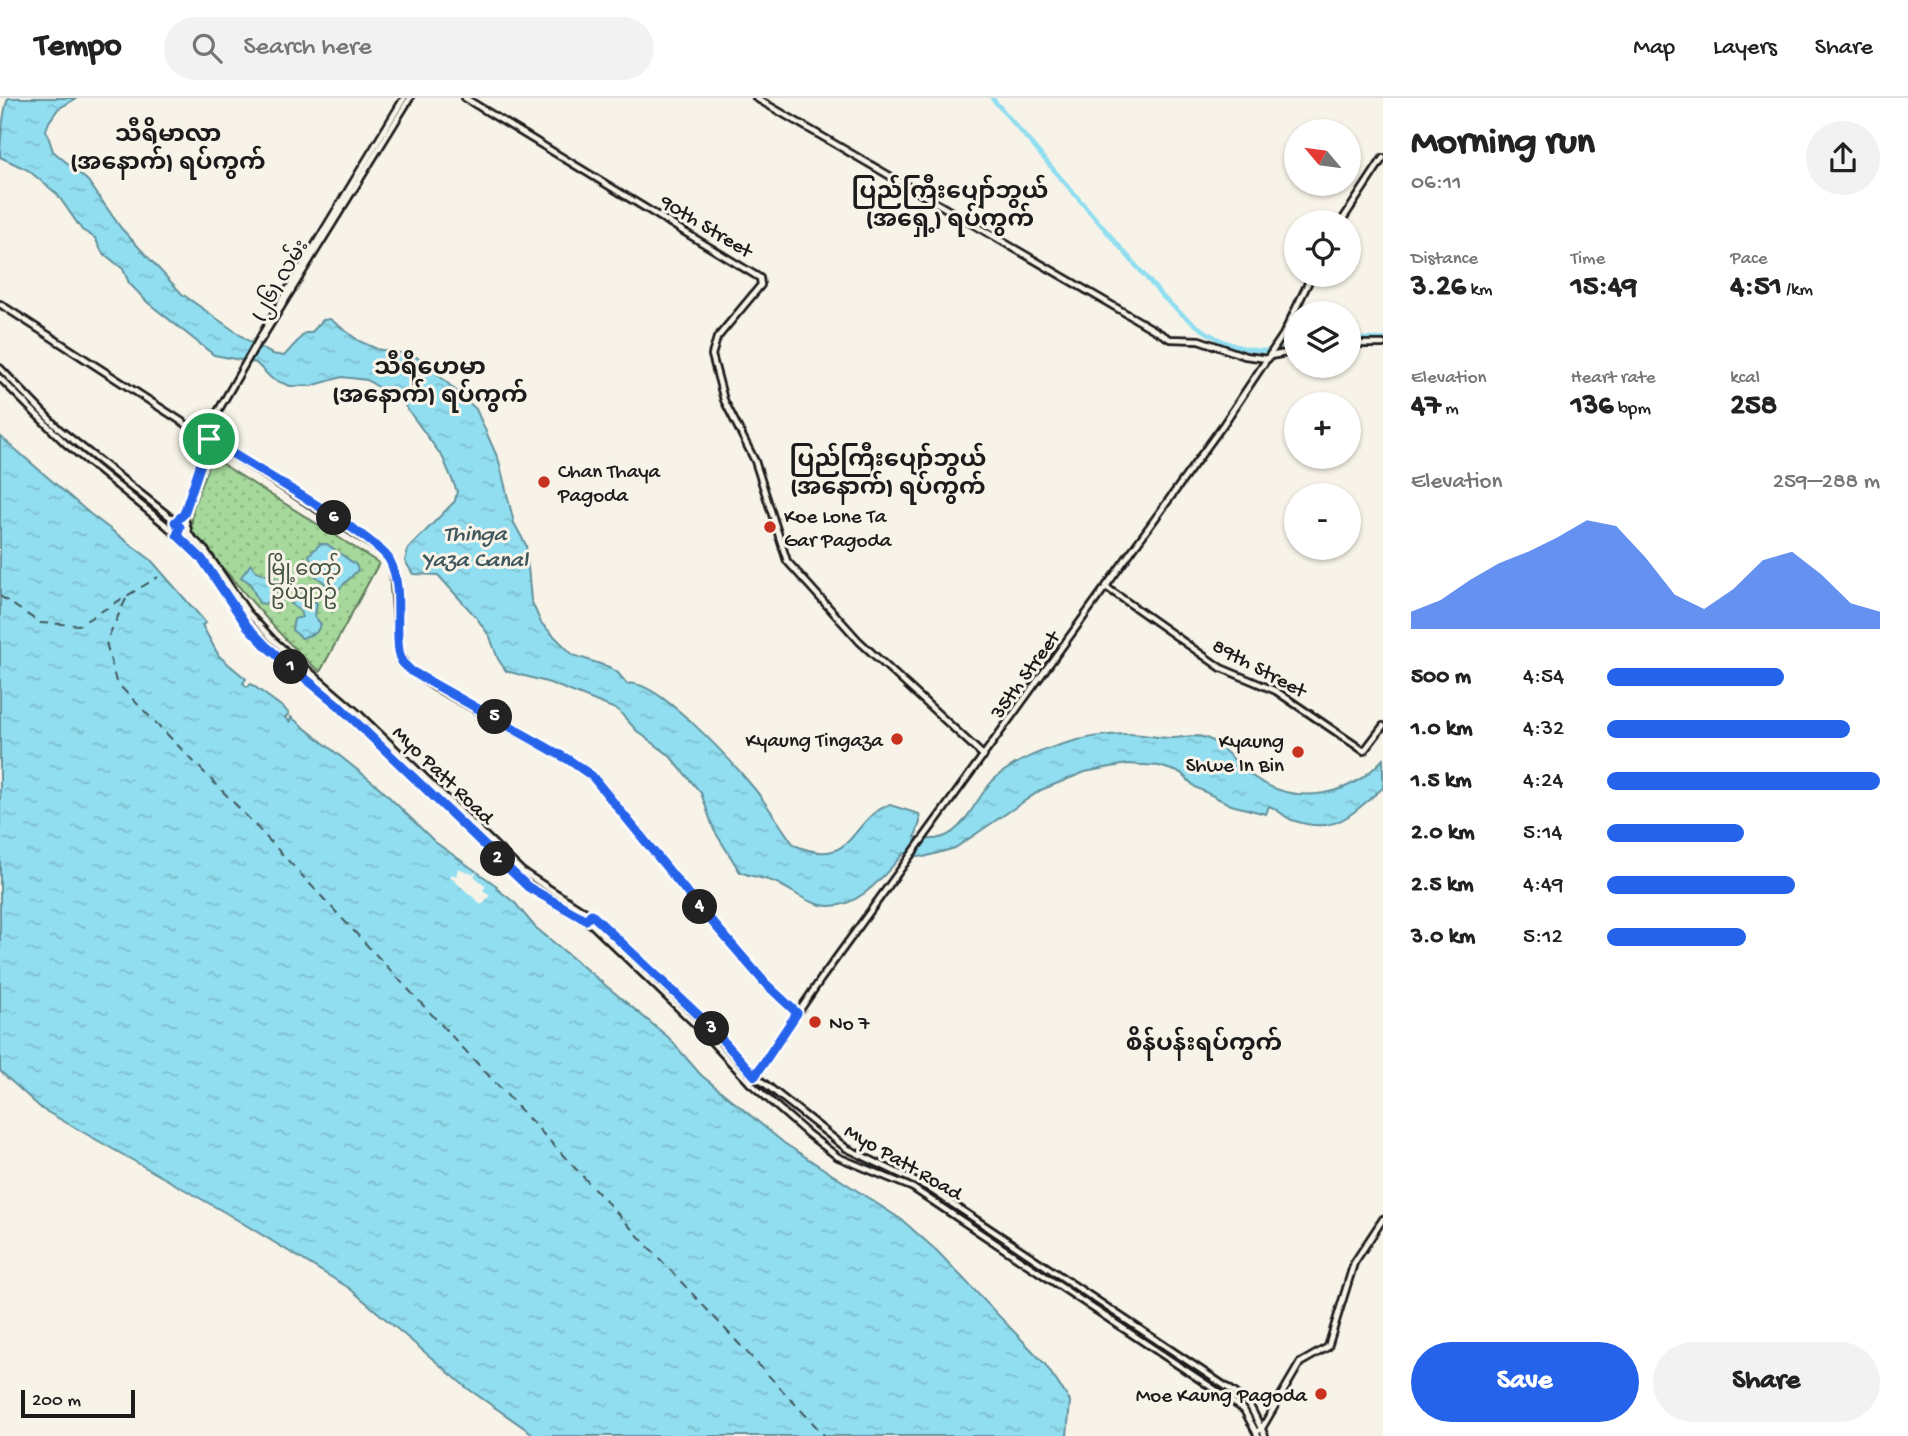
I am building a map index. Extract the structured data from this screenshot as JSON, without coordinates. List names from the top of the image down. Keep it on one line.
{"streets":{"main road":["90th Street","(၂၆) လမ်း","89th Street","35th Street","Myo Patt Road"]},"crossings":[["90th Street","35th Street"],["(၂၆) လမ်း","Myo Patt Road"],["89th Street","35th Street"],["35th Street","Myo Patt Road"]],"districts":["သီရိမာလာ (အနောက်) ရပ်ကွက်","ပြည်ကြီးပျော်ဘွယ် (အရှေ့) ရပ်ကွက်","သီရိဟေမာ (အနောက်) ရပ်ကွက်","ပြည်ကြီးပျော်ဘွယ် (အနောက်) ရပ်ကွက်","စိန်ပန်းရပ်ကွက်"],"water":["Thinga Yaza Canal"],"parks":["မြို့တော် ဥယျာဥ်"],"places":["Chan Thaya Pagoda","Koe Lone Ta Gar Pagoda","Kyaung Tingaza","Kyaung Shwe In Bin","No 7","Moe Kaung Pagoda"],"scale_bar":"200 m","north":"top left","page":{"header":"Tempo","search":"Search here","nav":["Map","Layers","Share"],"heading":["Morning run","06:11"],"map_buttons":["+","−"],"stats":[["Distance","3.26 km"],["Time","15:49"],["Pace","4:51 /km"],["Elevation","47 m"],["Heart rate","136 bpm"],["kcal","258"]],"chart":["Elevation","259–288 m"],"pins":["6","1","5","2","4","3"],"list":[{"name":"500 m","note":"4:54"},{"name":"1.0 km","note":"4:32"},{"name":"1.5 km","note":"4:24"},{"name":"2.0 km","note":"5:14"},{"name":"2.5 km","note":"4:49"},{"name":"3.0 km","note":"5:12"}],"buttons":["Save","Share"],"scale":"200 m"}}
